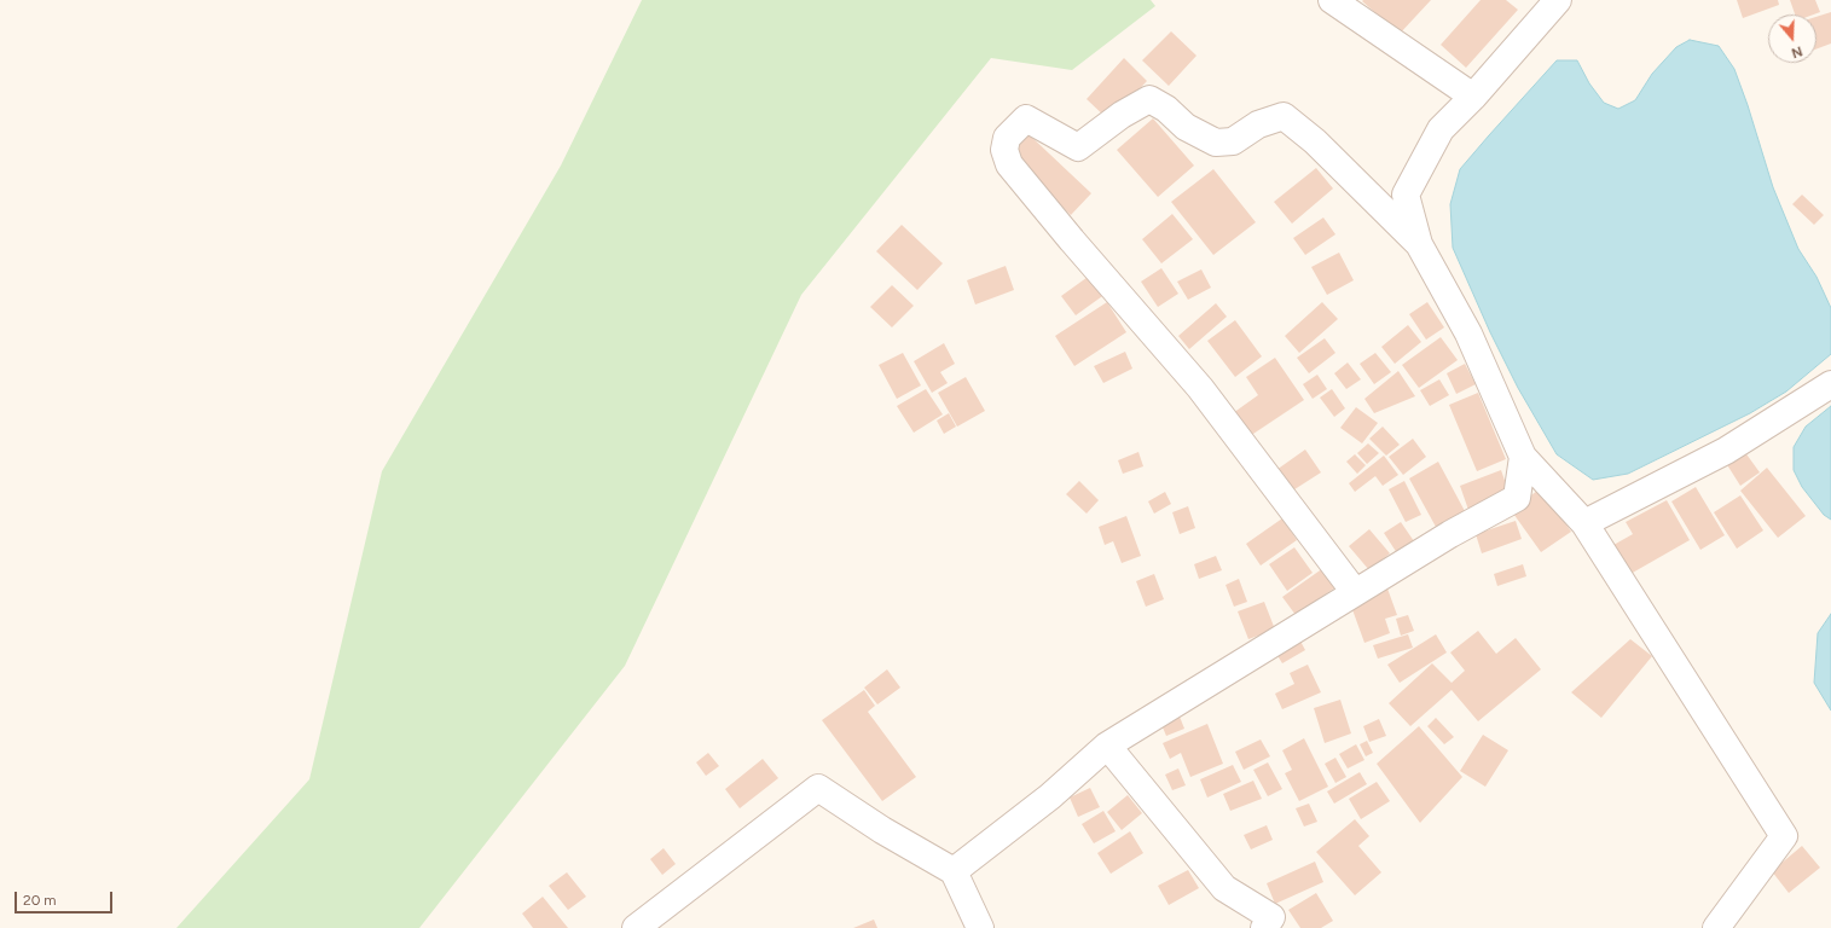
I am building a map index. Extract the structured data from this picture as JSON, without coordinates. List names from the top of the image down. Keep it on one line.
{"scale_bar":"20 m","north":"bottom"}
